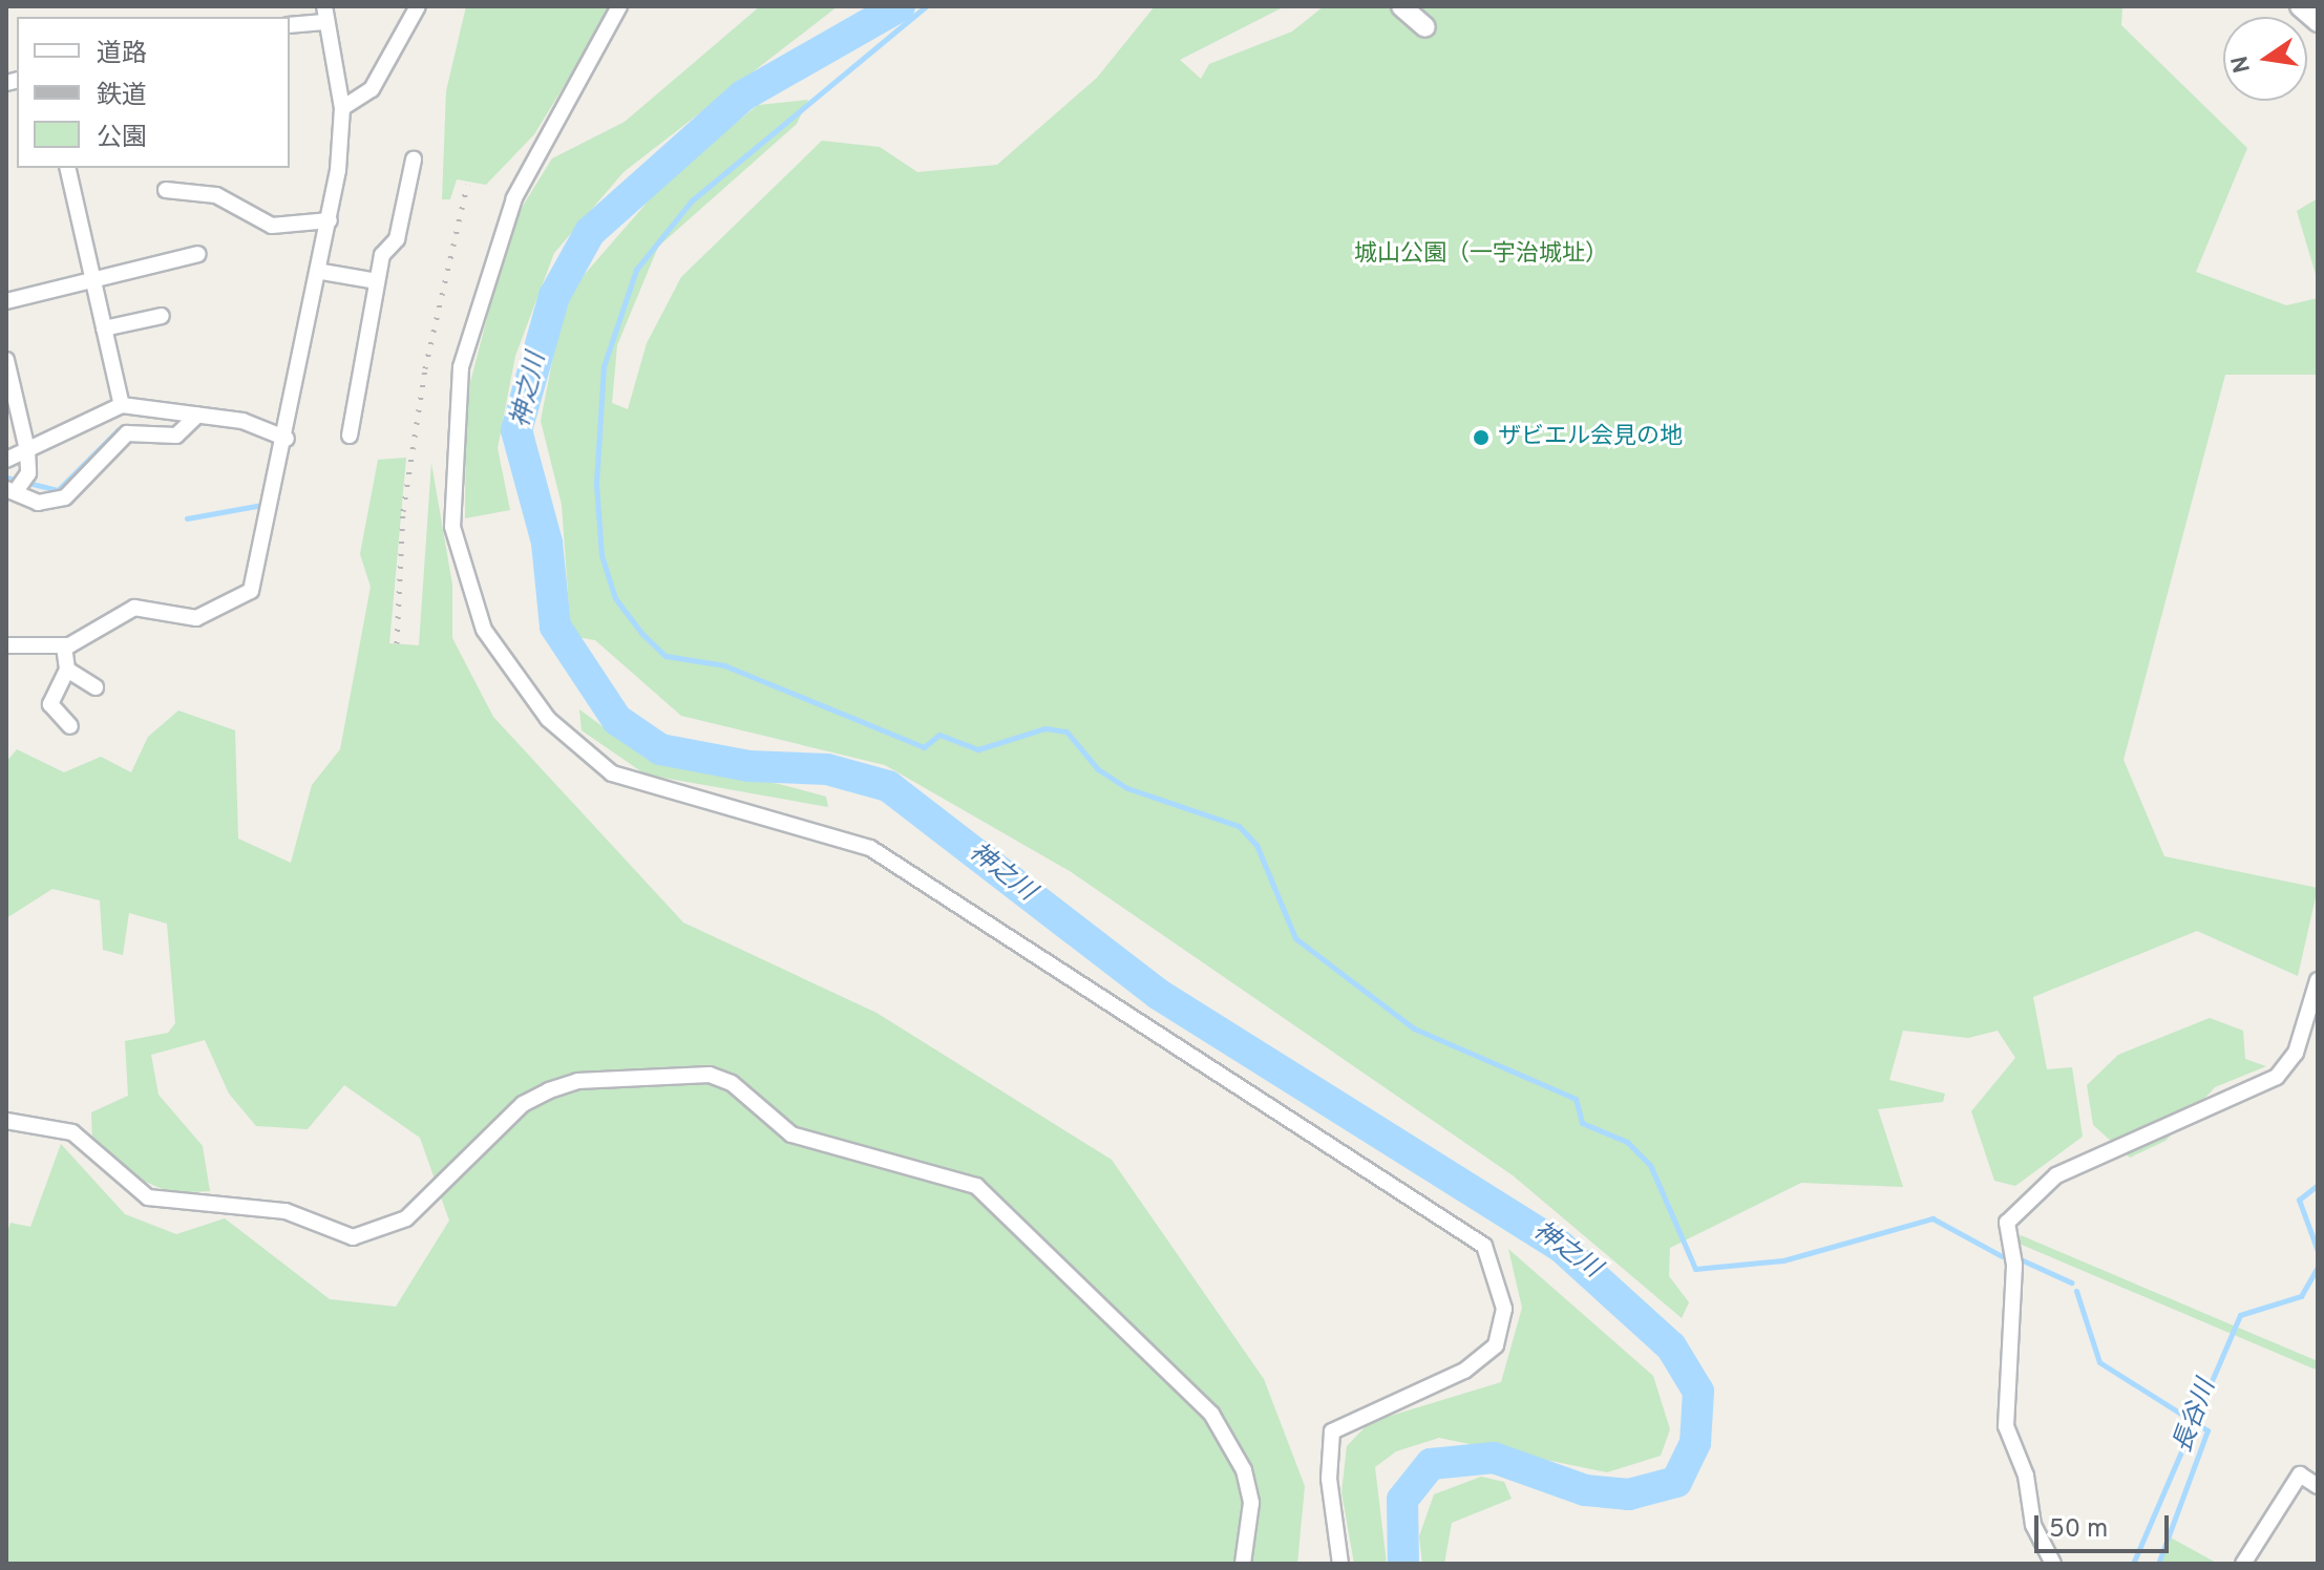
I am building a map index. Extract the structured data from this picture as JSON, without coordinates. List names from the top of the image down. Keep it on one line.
{"water":["神之川","長谷川"],"parks":["城山公園（一宇治城址）"],"places":["ザビエル会見の地"],"legend":["道路","鉄道","公園"],"scale_bar":"50 m","north":"left"}
